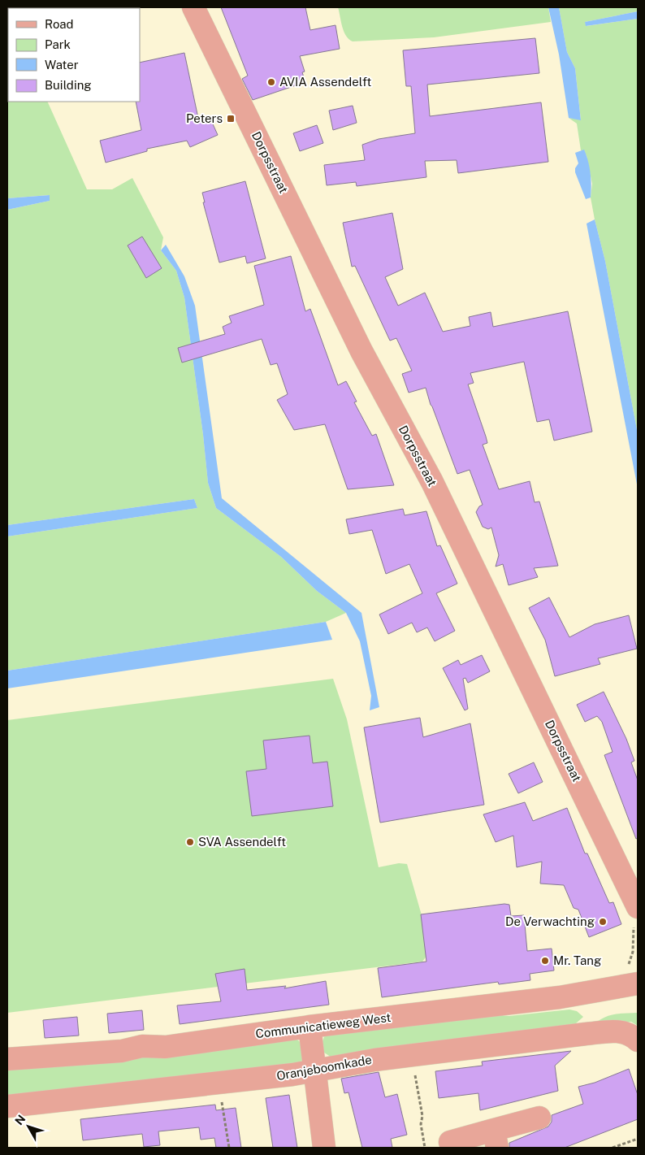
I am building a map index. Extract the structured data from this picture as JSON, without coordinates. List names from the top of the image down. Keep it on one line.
{"streets":{"street":["Dorpsstraat","Communicatieweg West","Oranjeboomkade"]},"places":{"other":["AVIA Assendelft","SVA Assendelft","De Verwachting","Mr. Tang"],"transit":["Peters"]},"legend":["Road","Park","Water","Building"],"north":"top left"}
